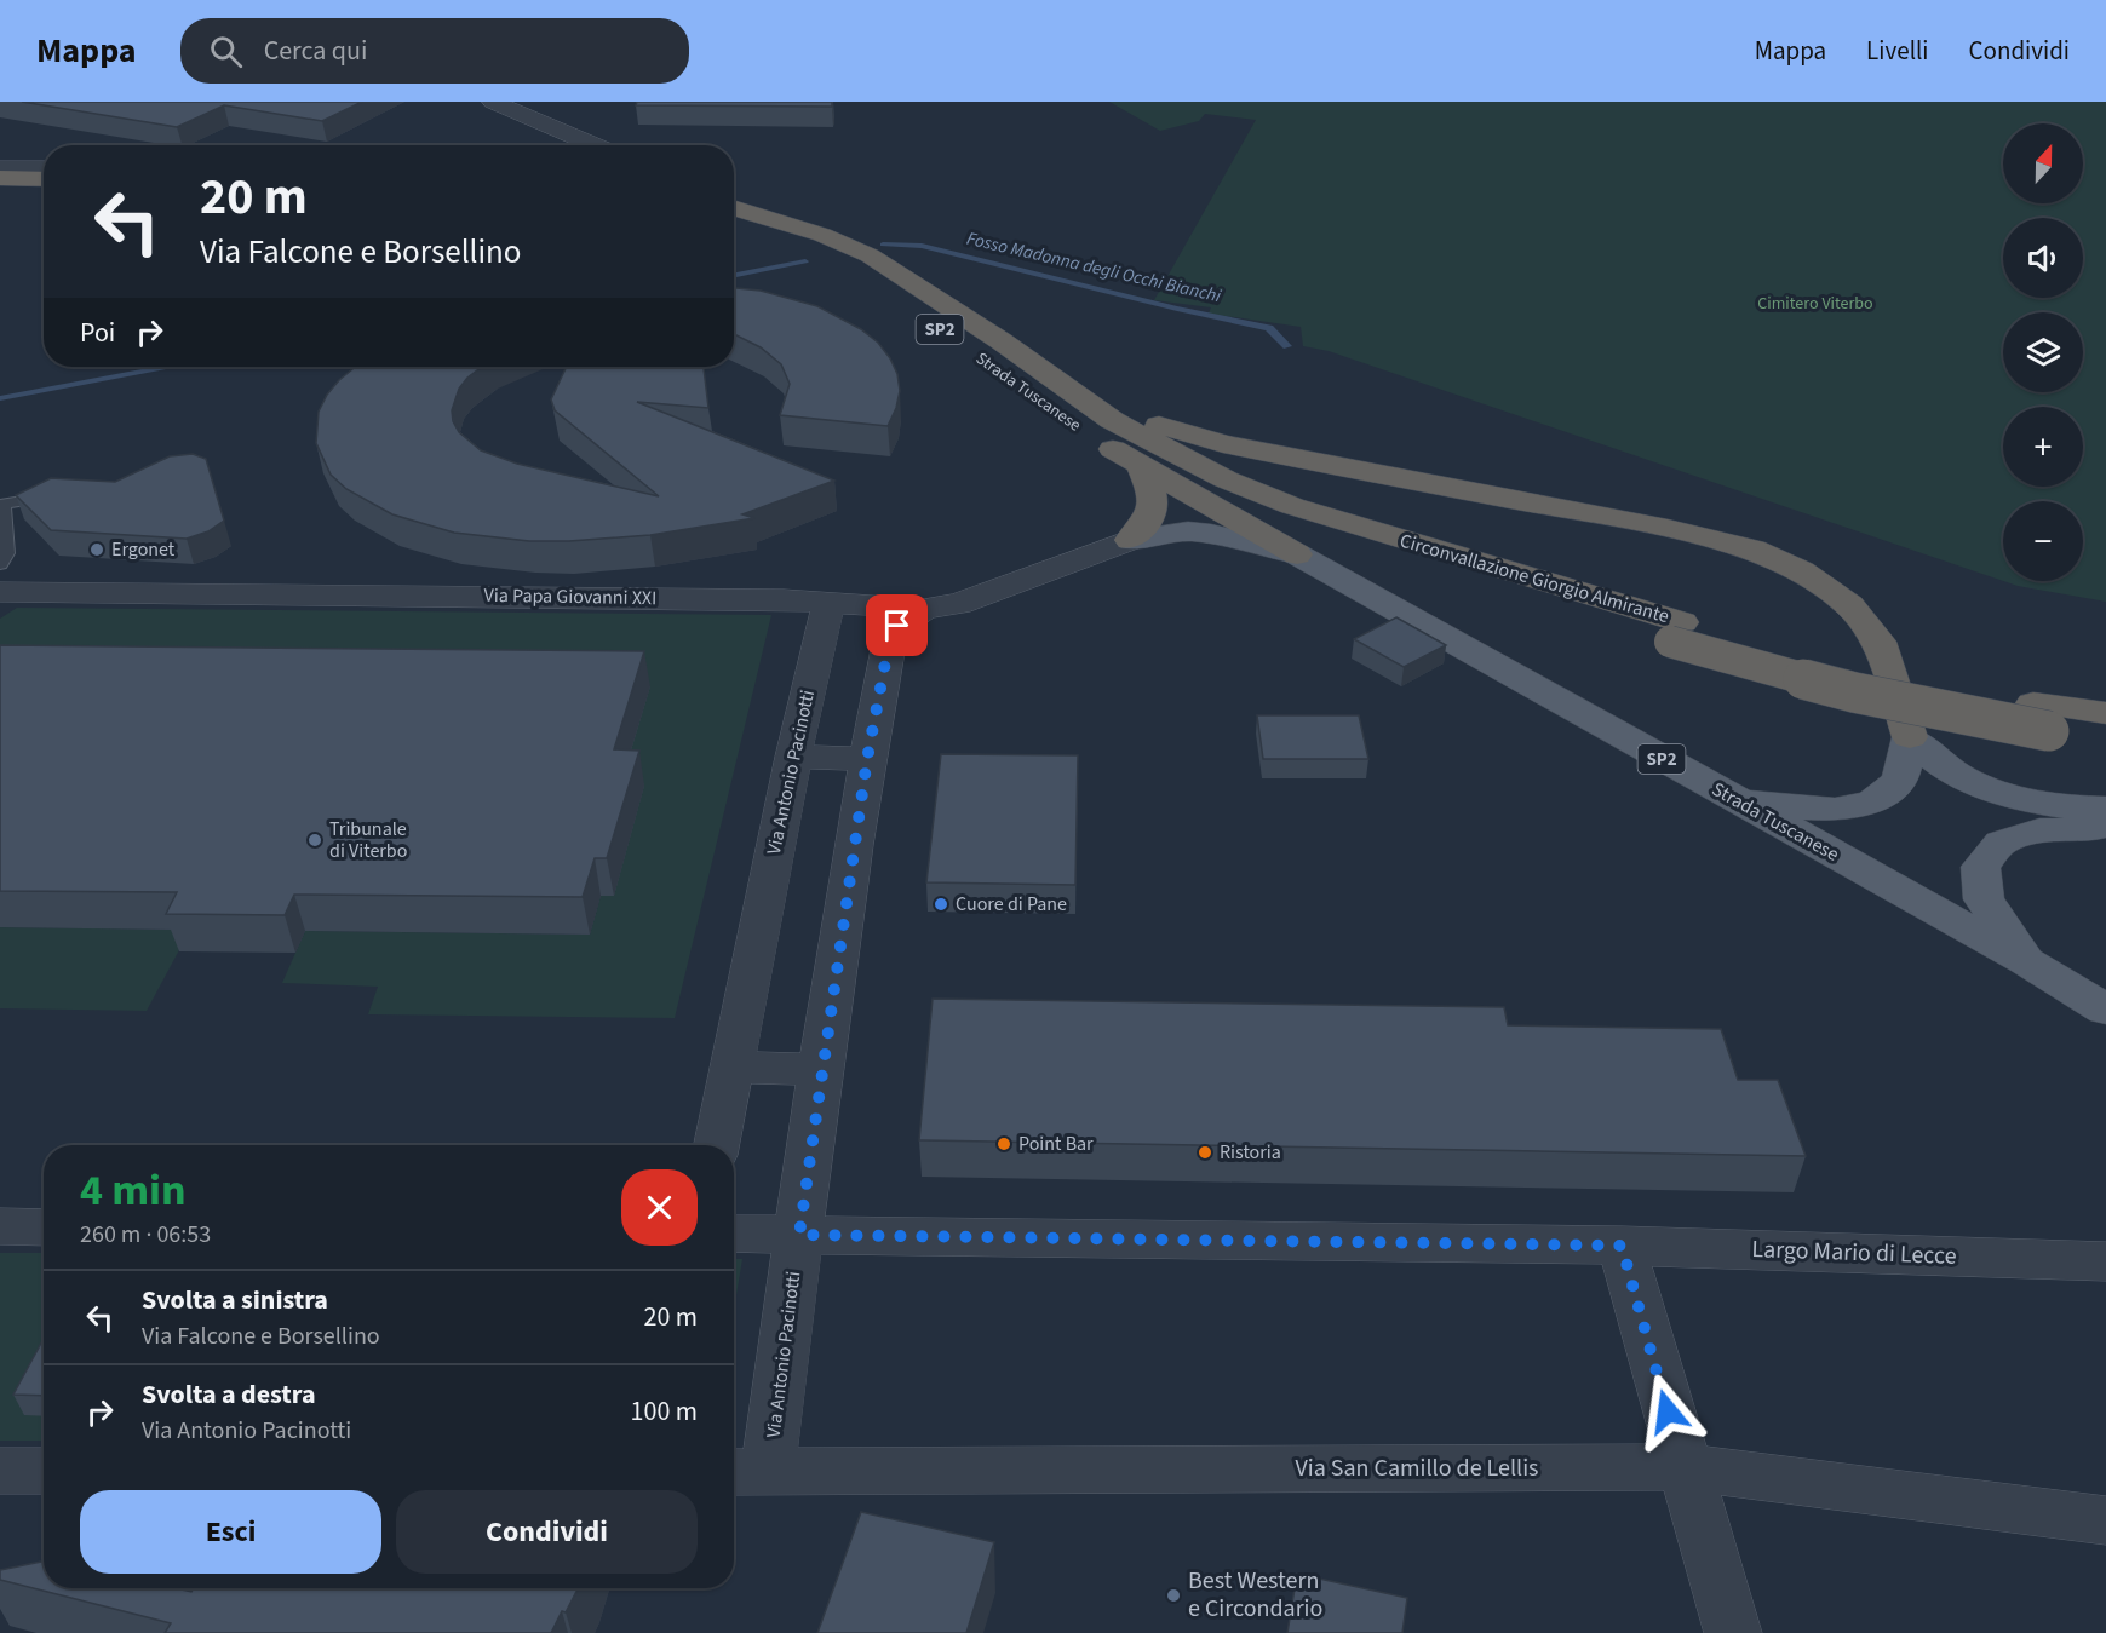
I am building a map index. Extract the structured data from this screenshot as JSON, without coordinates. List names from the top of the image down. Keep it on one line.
{"streets":{"highway":["SP2","Strada Tuscanese","Circonvallazione Giorgio Almirante"],"street":["Via Papa Giovanni XXI","Via Antonio Pacinotti","Largo Mario di Lecce","Via San Camillo de Lellis"]},"crossings":[["SP2","Strada Tuscanese"],["SP2","Circonvallazione Giorgio Almirante"],["Strada Tuscanese","Circonvallazione Giorgio Almirante"],["Strada Tuscanese","Via Papa Giovanni XXI"],["Via Papa Giovanni XXI","Via Antonio Pacinotti"],["Via Antonio Pacinotti","Largo Mario di Lecce"],["Via Antonio Pacinotti","Via San Camillo de Lellis"]],"water":["Fosso Madonna degli Occhi Bianchi"],"parks":["Cimitero Viterbo"],"places":["Ergonet","Tribunale di Viterbo","Cuore di Pane","Point Bar","Ristoria","Best Western e Circondario"],"north":"top","page":{"header":"Mappa","search":"Cerca qui","nav":["Mappa","Livelli","Condividi"],"map_buttons":["+","−"],"turn":["20 m","Via Falcone e Borsellino"],"then":"Poi","heading":["4 min","260 m · 06:53"],"list":[{"name":"Svolta a sinistra","note":"Via Falcone e Borsellino","value":"20 m"},{"name":"Svolta a destra","note":"Via Antonio Pacinotti","value":"100 m"}],"buttons":["Esci","Condividi"]}}
